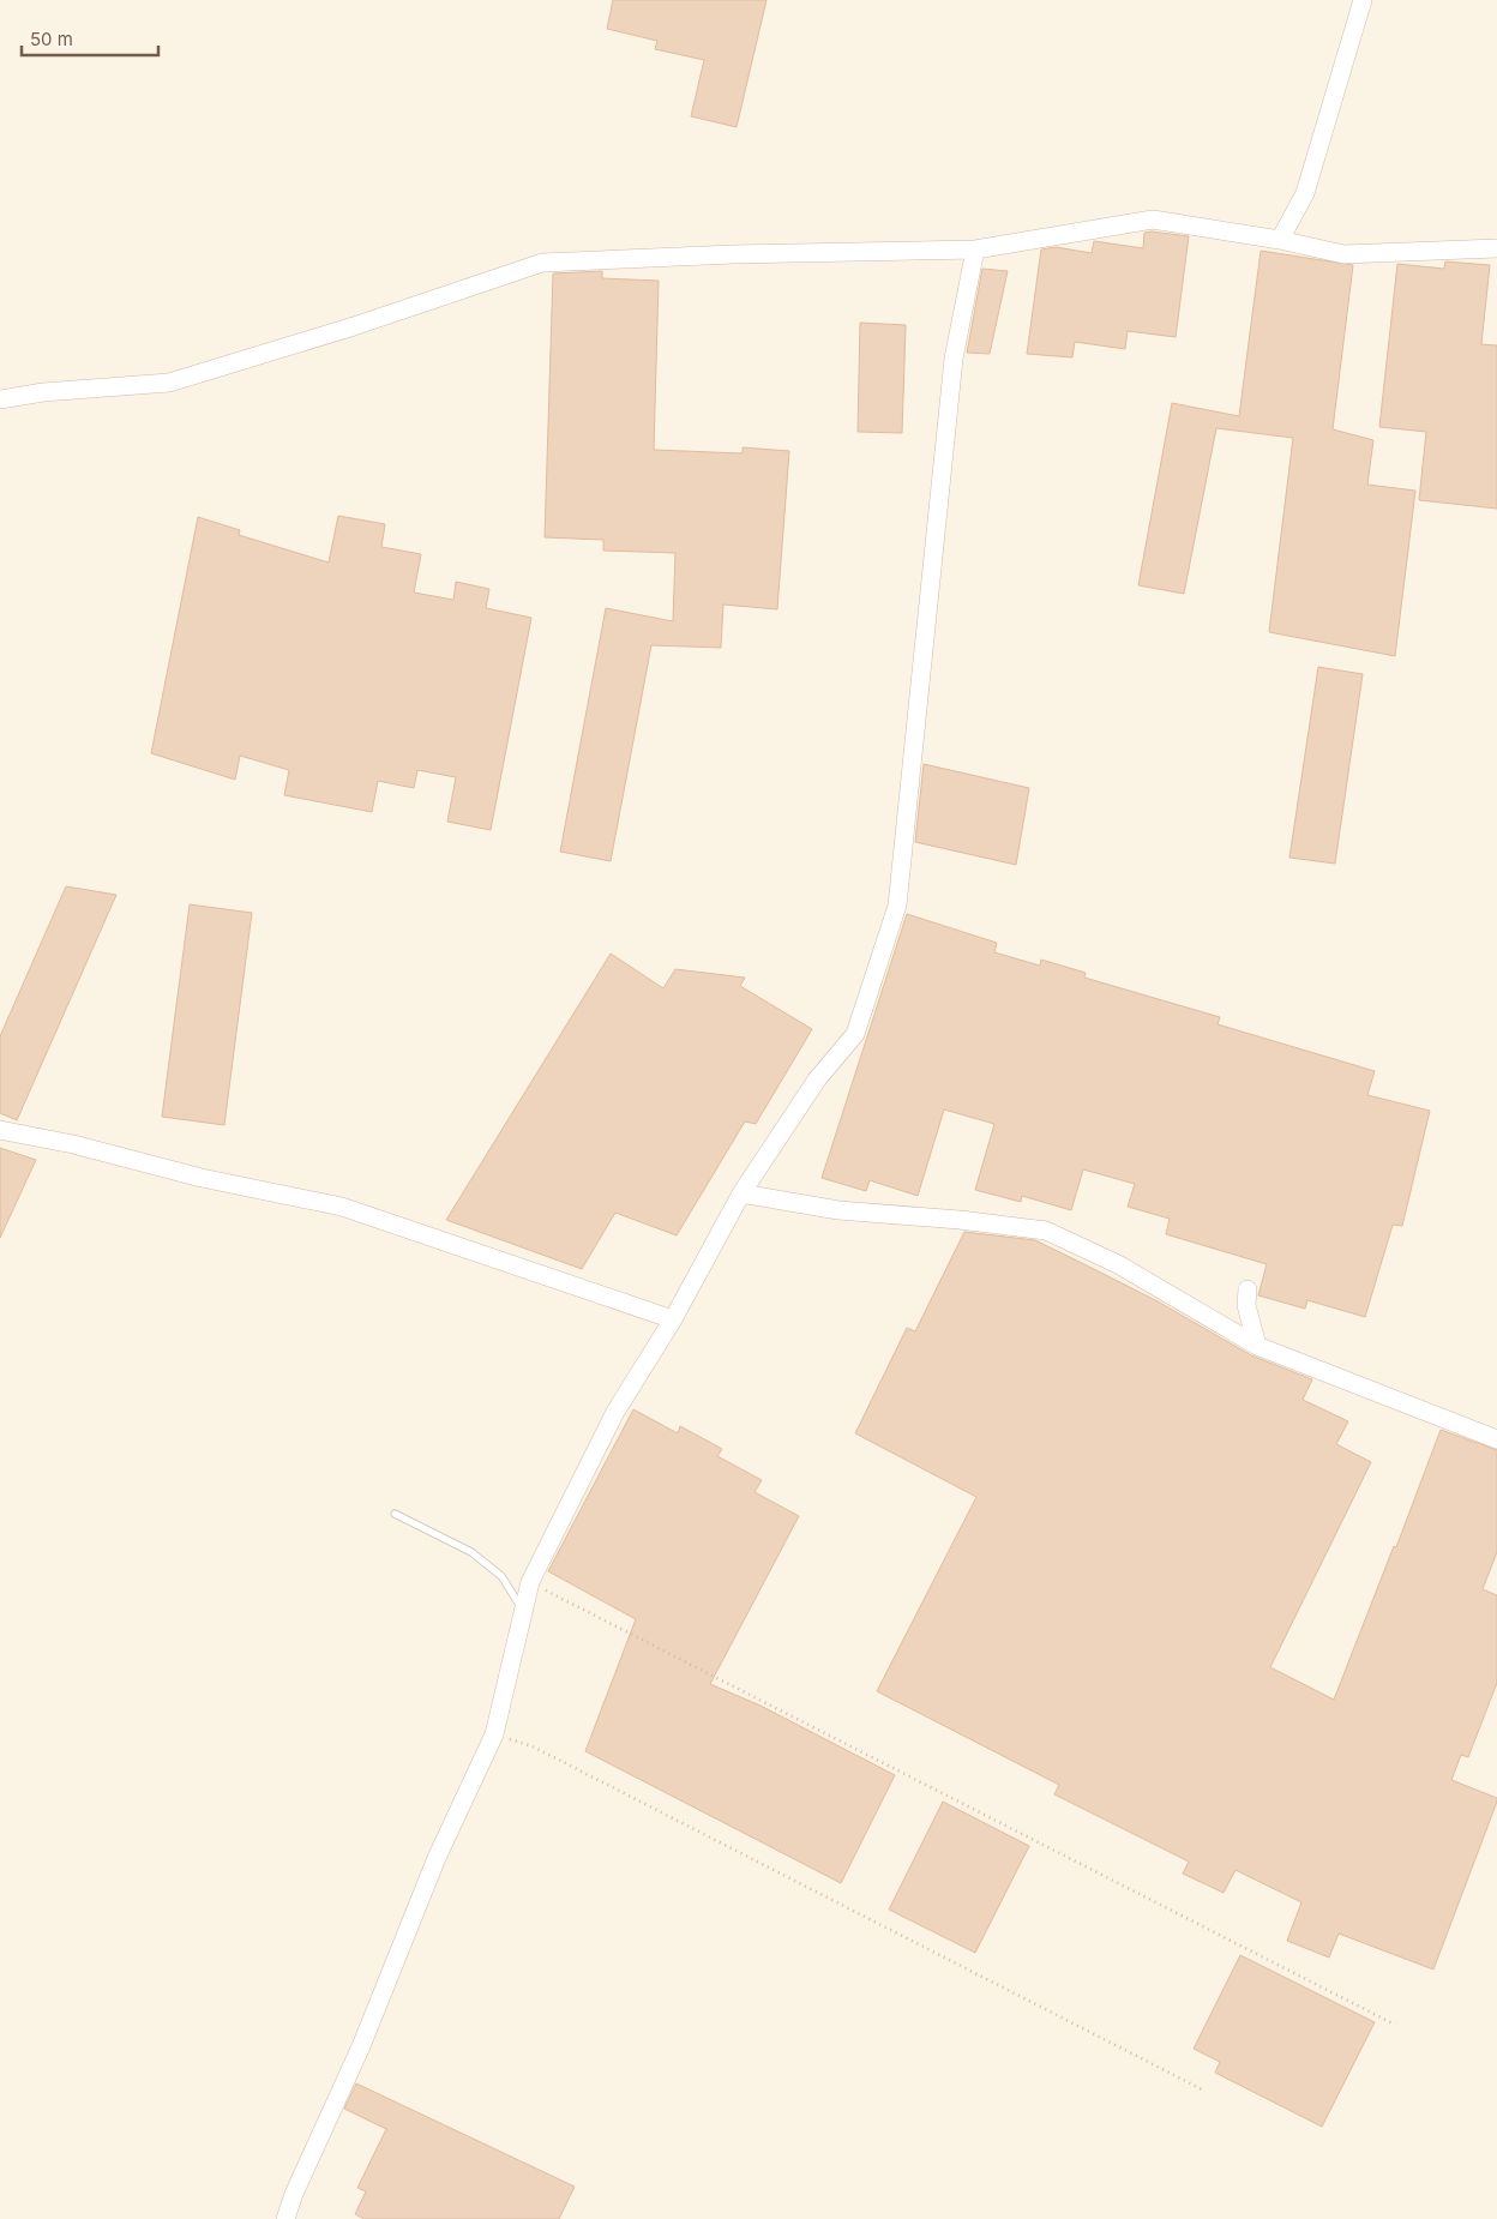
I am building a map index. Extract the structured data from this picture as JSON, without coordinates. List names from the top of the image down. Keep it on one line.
{"scale_bar":"50 m"}
